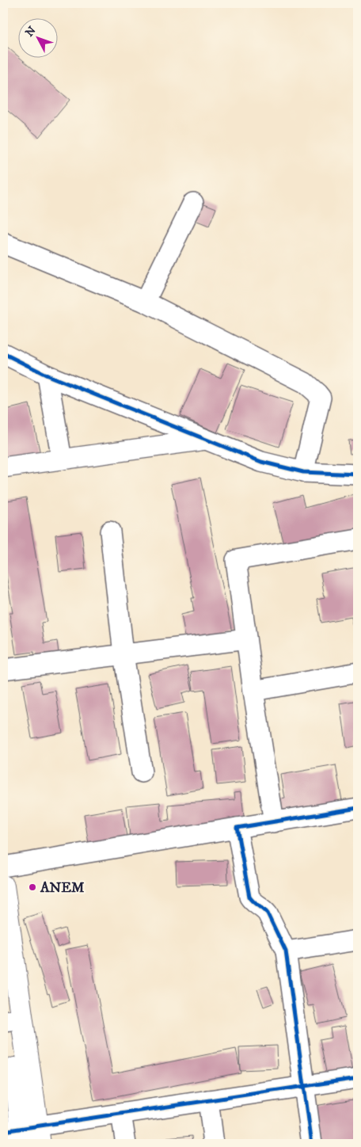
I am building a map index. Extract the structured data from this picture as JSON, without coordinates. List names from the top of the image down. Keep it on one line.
{"places":["ANEM"],"north":"top left"}
